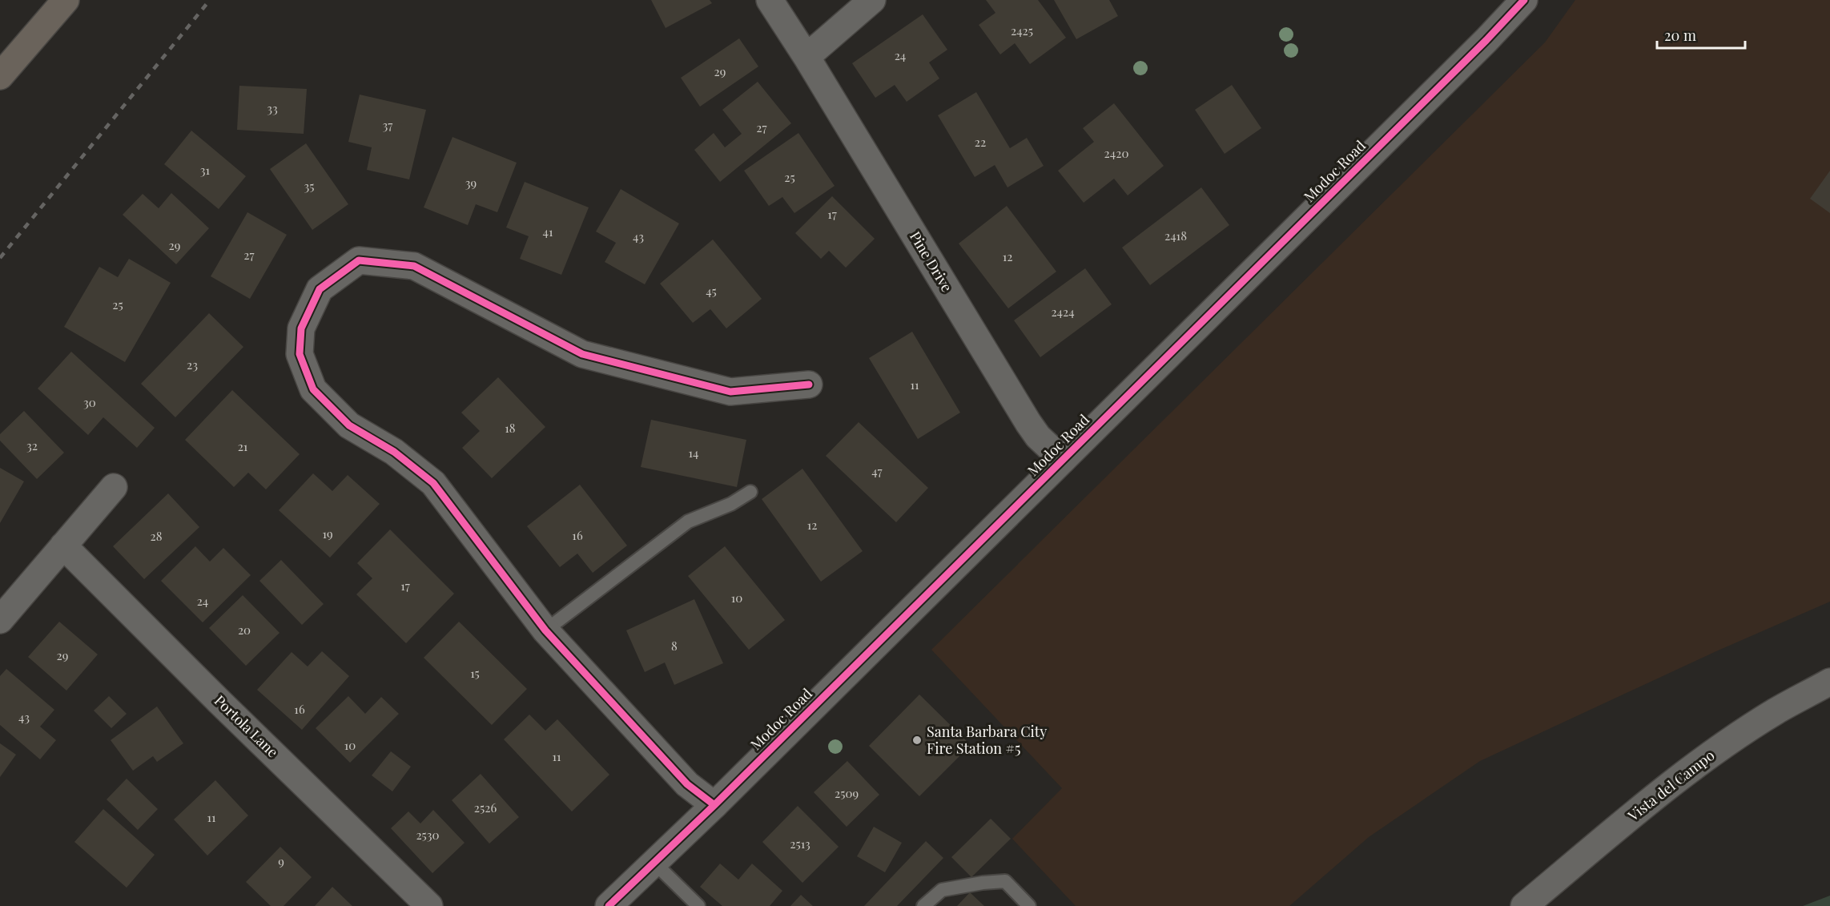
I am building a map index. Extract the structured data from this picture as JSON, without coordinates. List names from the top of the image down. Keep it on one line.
{"streets":{"street":["Modoc Road","Pine Drive","Portola Lane","Vista del Campo"]},"crossings":[["Modoc Road","Pine Drive"]],"places":["Santa Barbara City Fire Station #5"],"house_numbers":["2425","24","29","33","37","27","22","2420","31","25","39","35","17","41","2418","43","29","27","12","45","25","2424","23","11","30","18","32","21","14","47","12","19","16","28","17","10","24","20","8","29","15","16","43","10","11","2509","2526","11","2530","2513","9"],"scale_bar":"20 m"}
